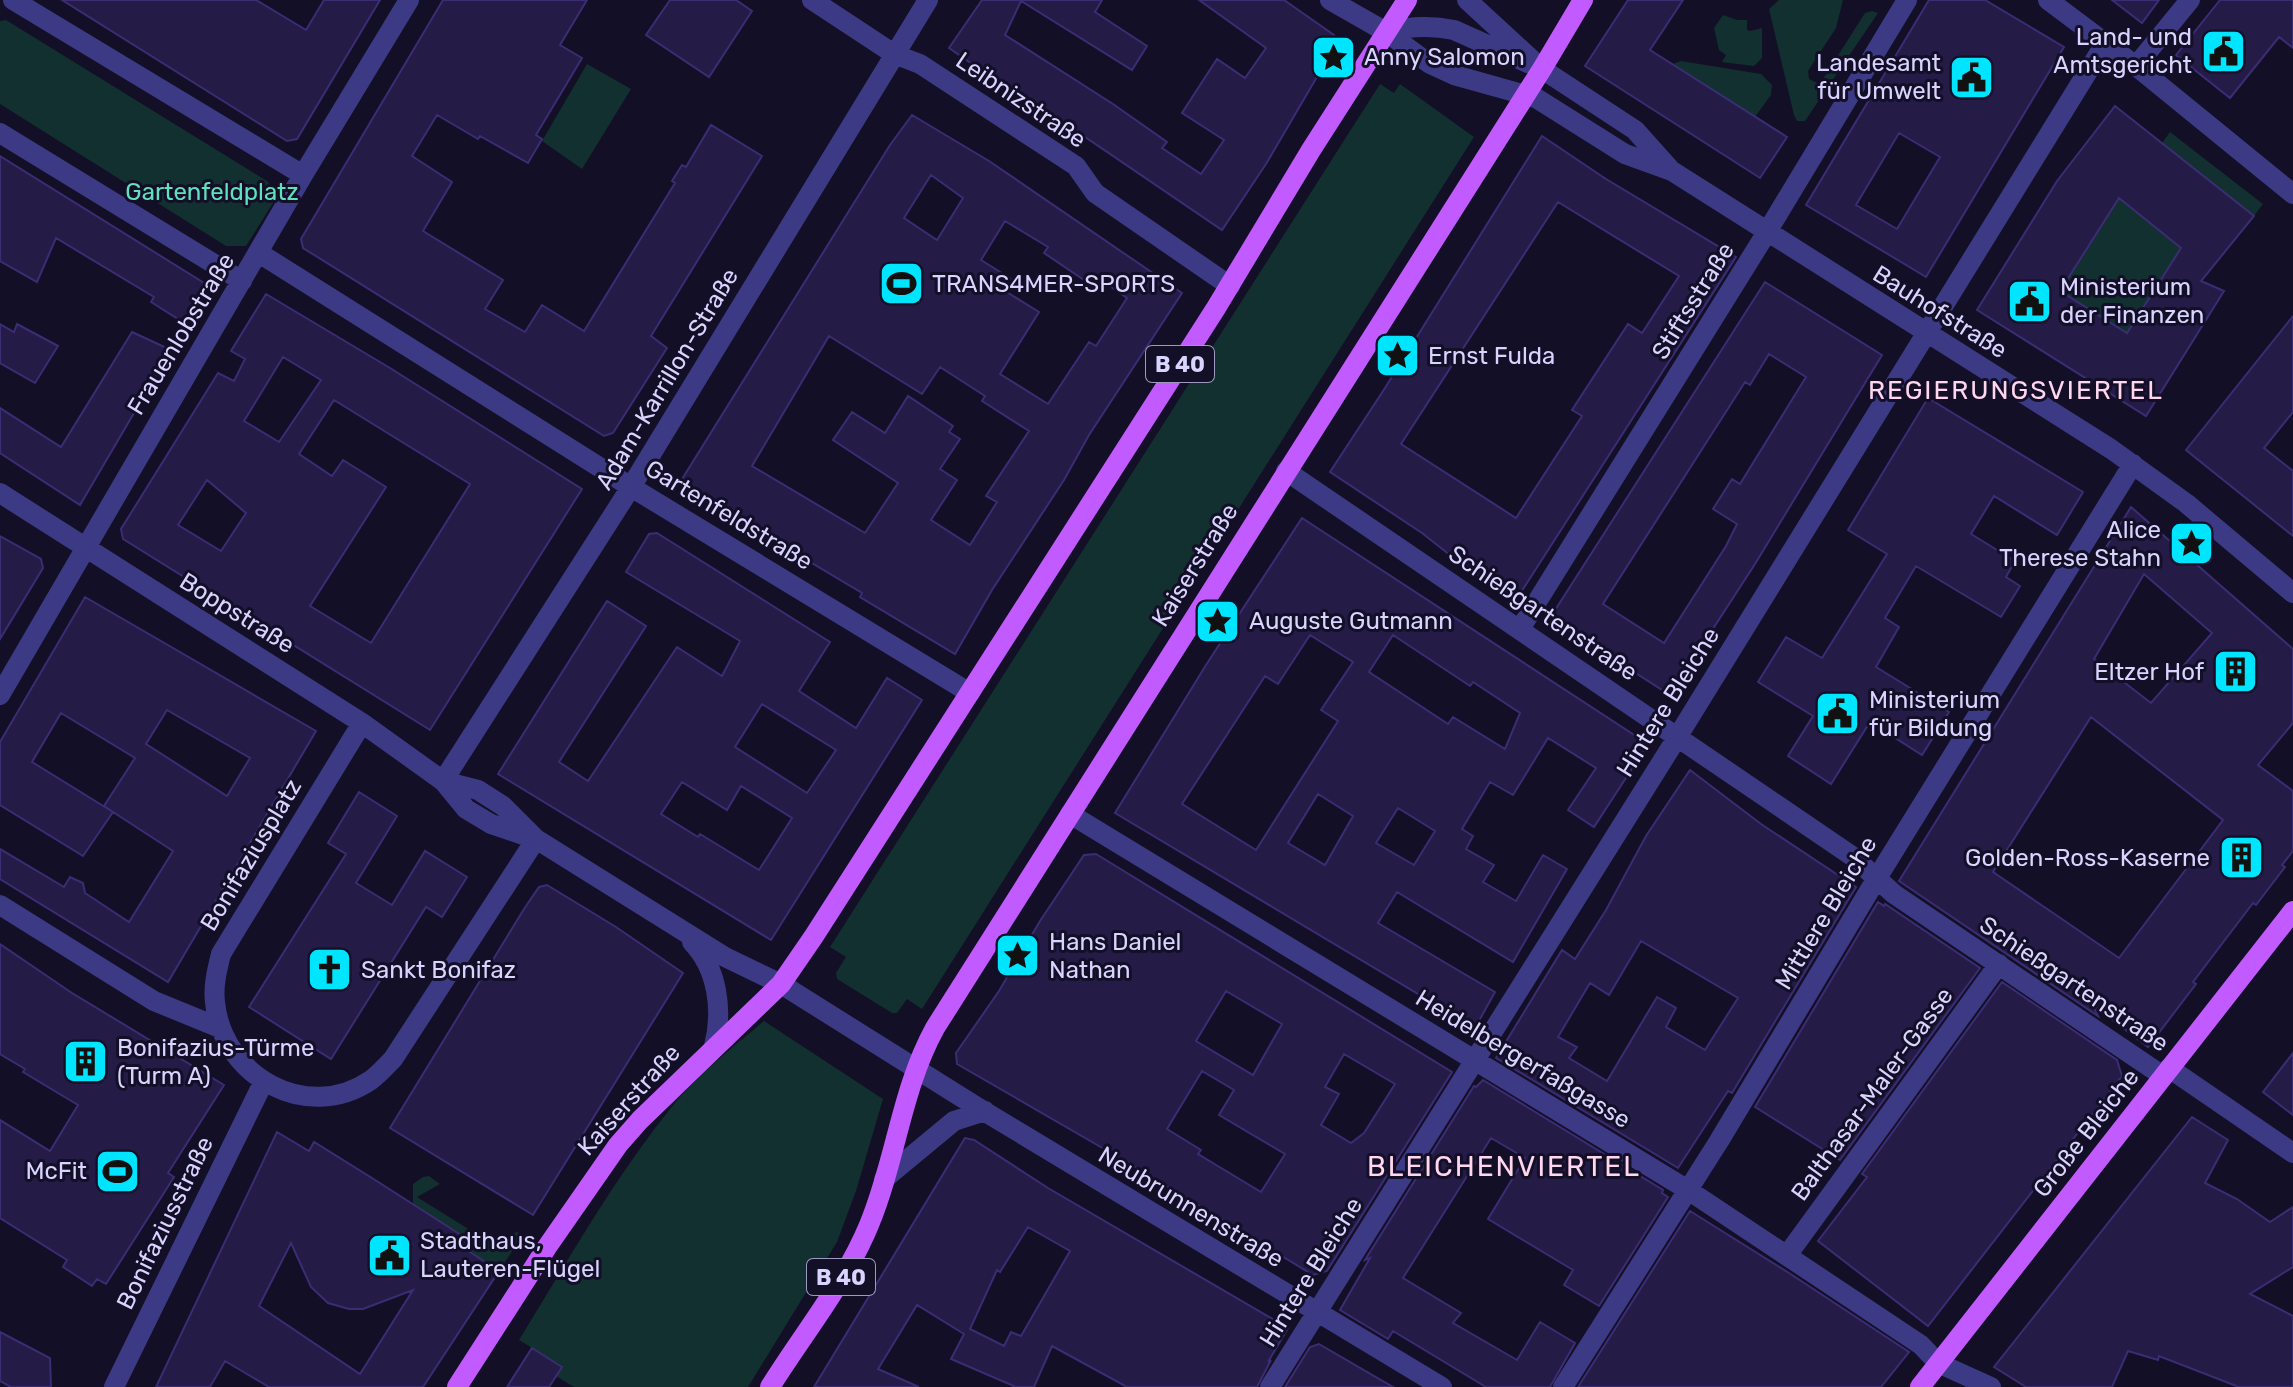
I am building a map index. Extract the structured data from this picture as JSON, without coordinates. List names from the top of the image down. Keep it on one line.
{"streets":{"main road":["B 40","Kaiserstraße","Große Bleiche"],"street":["Leibnizstraße","Stiftsstraße","Bauhofstraße","Frauenlobstraße","Adam-Karrillon-Straße","Gartenfeldstraße","Boppstraße","Schießgartenstraße","Hintere Bleiche","Bonifaziusplatz","Mittlere Bleiche","Heidelbergerfaßgasse","Balthasar-Maler-Gasse","Neubrunnenstraße","Bonifaziusstraße"]},"crossings":[["Leibnizstraße","Adam-Karrillon-Straße"],["Leibnizstraße","Kaiserstraße"],["Stiftsstraße","Bauhofstraße"],["Stiftsstraße","Schießgartenstraße"],["Bauhofstraße","Kaiserstraße"],["Bauhofstraße","Hintere Bleiche"],["Bauhofstraße","Mittlere Bleiche"],["Frauenlobstraße","Gartenfeldstraße"],["Frauenlobstraße","Boppstraße"],["Adam-Karrillon-Straße","Gartenfeldstraße"],["Adam-Karrillon-Straße","Boppstraße"],["Gartenfeldstraße","Kaiserstraße"],["Kaiserstraße","Boppstraße"],["Kaiserstraße","Schießgartenstraße"],["Kaiserstraße","Heidelbergerfaßgasse"],["Kaiserstraße","Neubrunnenstraße"],["Boppstraße","Bonifaziusplatz"],["Schießgartenstraße","Hintere Bleiche"],["Schießgartenstraße","Mittlere Bleiche"],["Schießgartenstraße","Balthasar-Maler-Gasse"],["Schießgartenstraße","Große Bleiche"],["Hintere Bleiche","Heidelbergerfaßgasse"],["Hintere Bleiche","Neubrunnenstraße"],["Bonifaziusplatz","Bonifaziusstraße"],["Mittlere Bleiche","Heidelbergerfaßgasse"],["Heidelbergerfaßgasse","Balthasar-Maler-Gasse"],["Heidelbergerfaßgasse","Große Bleiche"]],"districts":["REGIERUNGSVIERTEL","BLEICHENVIERTEL"],"parks":["Gartenfeldplatz"],"places":{"public building":["Land- und Amtsgericht","Landesamt für Umwelt","Ministerium der Finanzen","Ministerium für Bildung","Stadthaus, Lauteren-Flügel"],"place":["Anny Salomon","Ernst Fulda","Alice Therese Stahn","Auguste Gutmann","Hans Daniel Nathan"],"sports":["TRANS4MER-SPORTS","McFit"],"building":["Eltzer Hof","Golden-Ross-Kaserne","Bonifazius-Türme (Turm A)"],"church":["Sankt Bonifaz"]}}
